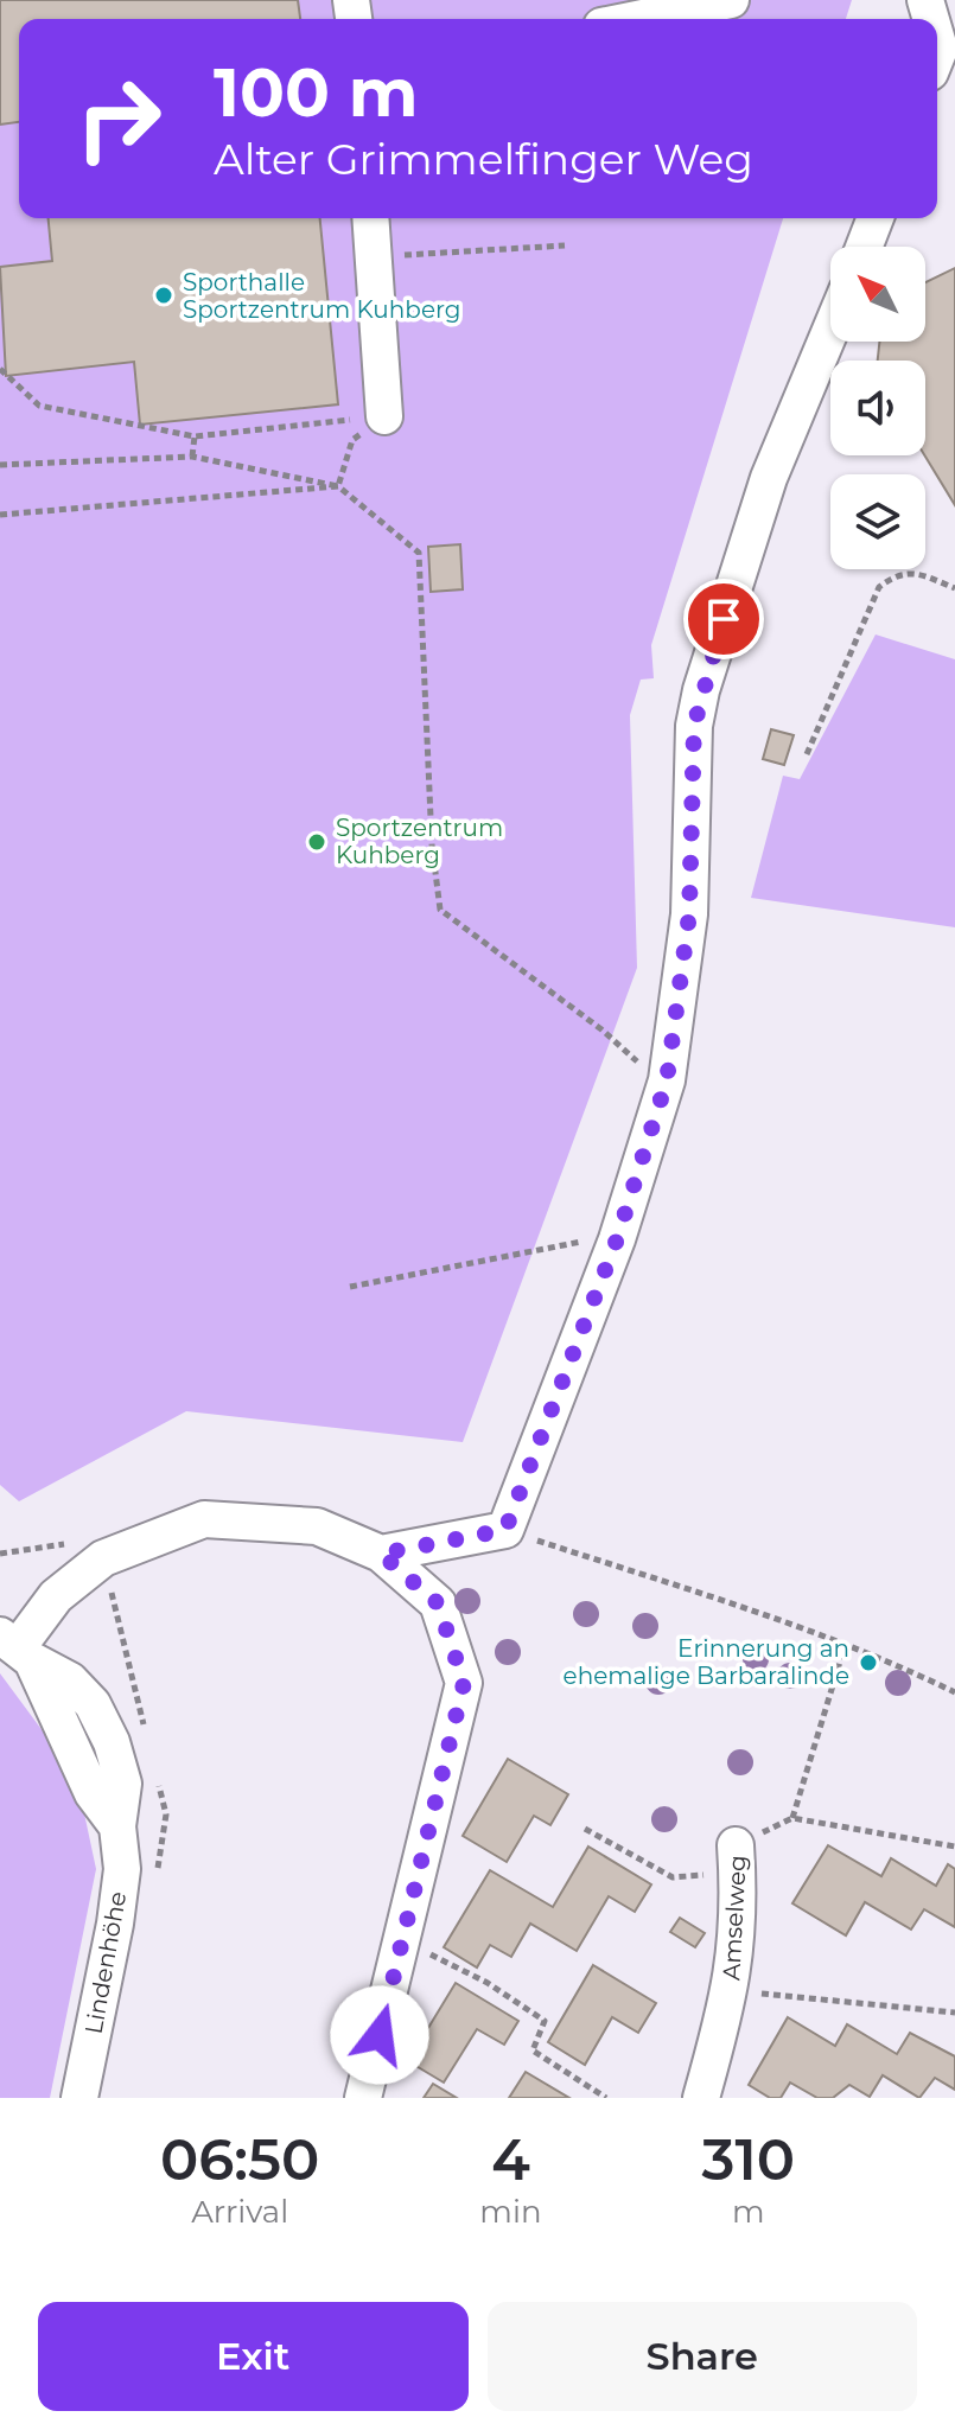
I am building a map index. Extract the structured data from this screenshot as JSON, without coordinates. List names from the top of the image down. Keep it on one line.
{"streets":{"street":["Amselweg","Lindenhöhe"]},"places":["Sporthalle Sportzentrum Kuhberg","Sportzentrum Kuhberg","Erinnerung an ehemalige Barbaralinde"],"north":"top left","page":{"turn":["100 m","Alter Grimmelfinger Weg"],"eta":["06:50","Arrival","4","min","310","m"],"buttons":["Exit","Share"]}}
